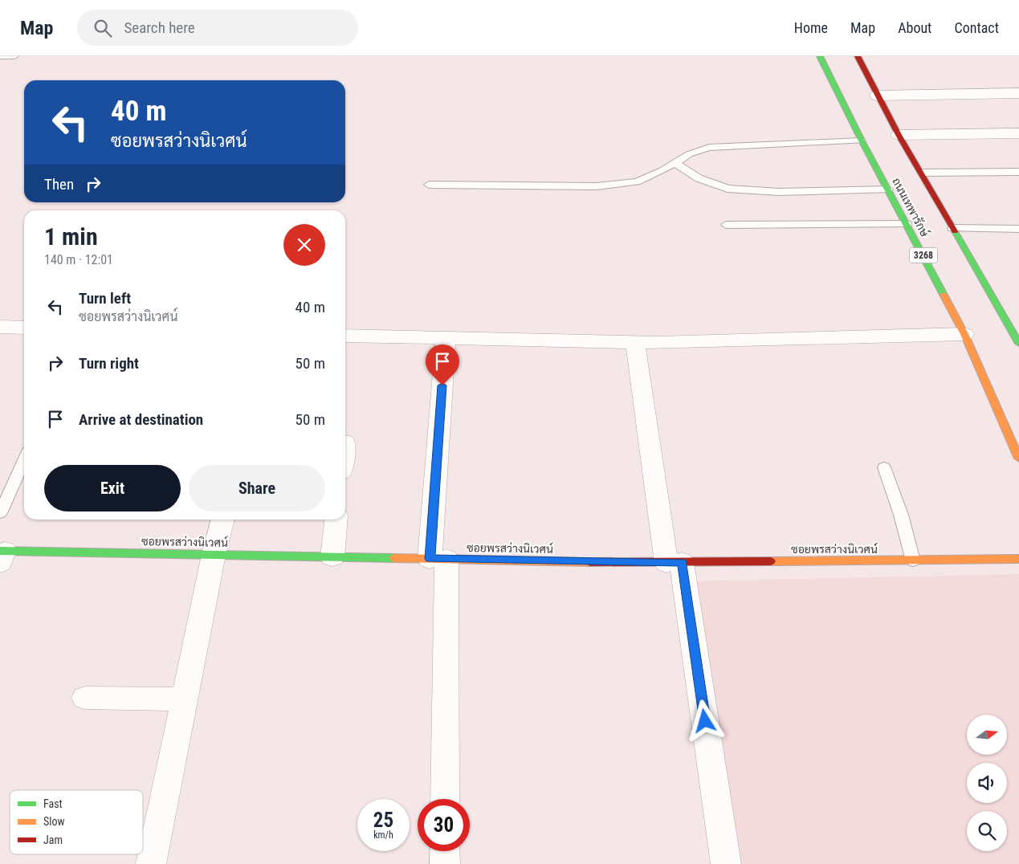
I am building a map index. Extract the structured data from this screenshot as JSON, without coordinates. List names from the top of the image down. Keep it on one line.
{"streets":{"main road":["ถนนเทพารักษ์","3268","ซอยพรสว่างนิเวศน์"]},"legend":["Fast","Slow","Jam"],"north":"right","page":{"header":"Map","search":"Search here","nav":["Home","Map","About","Contact"],"turn":["40 m","ซอยพรสว่างนิเวศน์"],"then":"Then","heading":["1 min","140 m · 12:01"],"list":[{"name":"Turn left","note":"ซอยพรสว่างนิเวศน์","value":"40 m"},{"name":"Turn right","value":"50 m"},{"name":"Arrive at destination","value":"50 m"}],"buttons":["Exit","Share"],"speed":"25 km/h","limit":"30"}}
